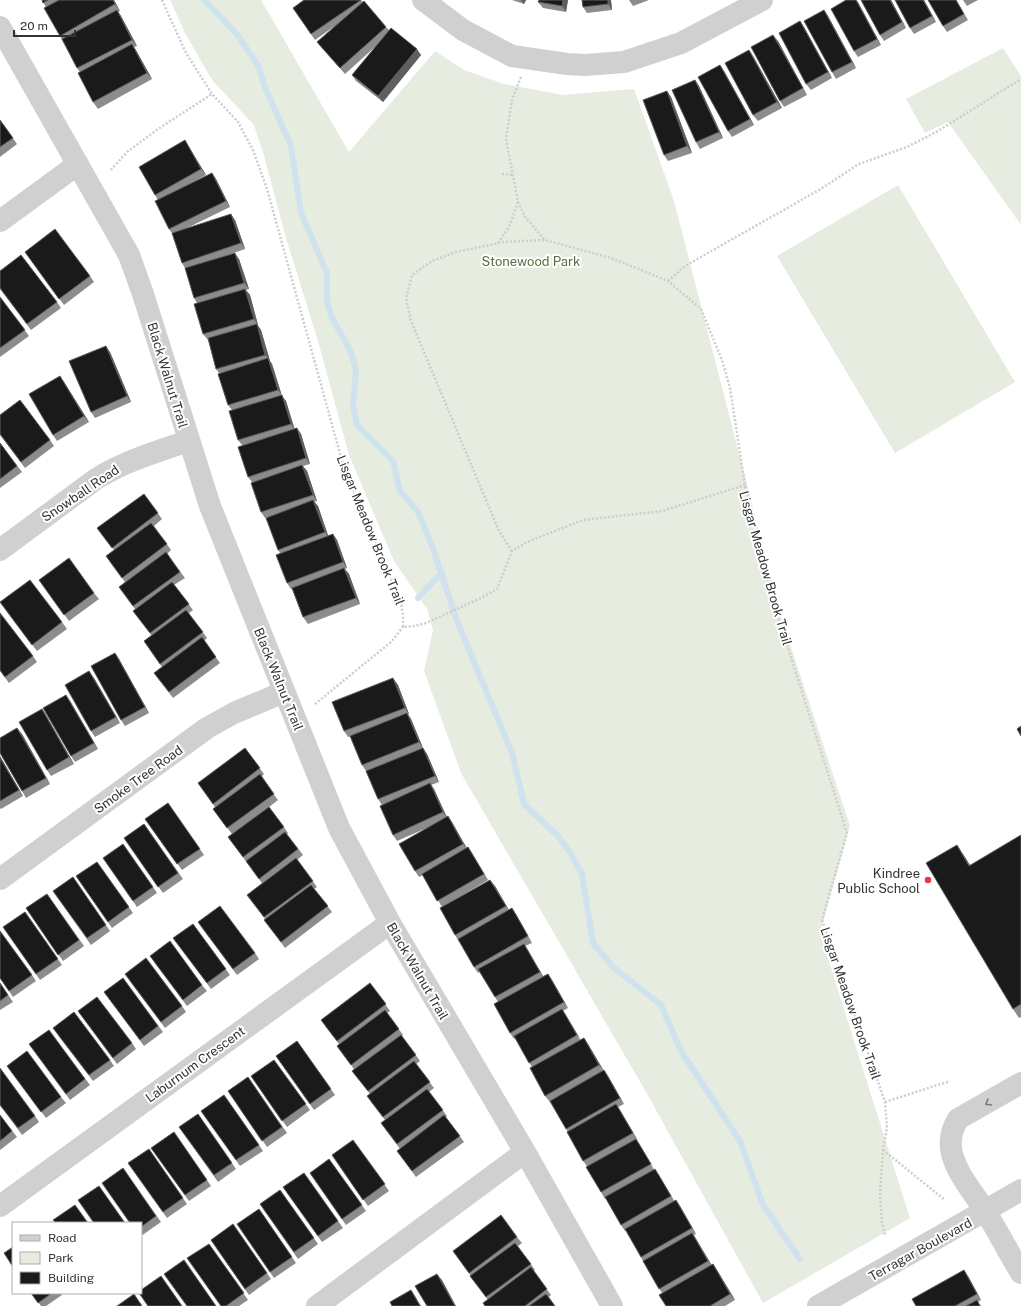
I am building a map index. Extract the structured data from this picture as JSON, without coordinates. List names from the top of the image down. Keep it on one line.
{"streets":{"street":["Black Walnut Trail","Snowball Road","Smoke Tree Road","Laburnum Crescent","Terragar Boulevard"],"path":["Lisgar Meadow Brook Trail"]},"crossings":[["Black Walnut Trail","Snowball Road"],["Black Walnut Trail","Smoke Tree Road"],["Black Walnut Trail","Laburnum Crescent"]],"parks":["Stonewood Park"],"places":["Kindree Public School"],"legend":["Road","Park","Building"],"scale_bar":"20 m"}
